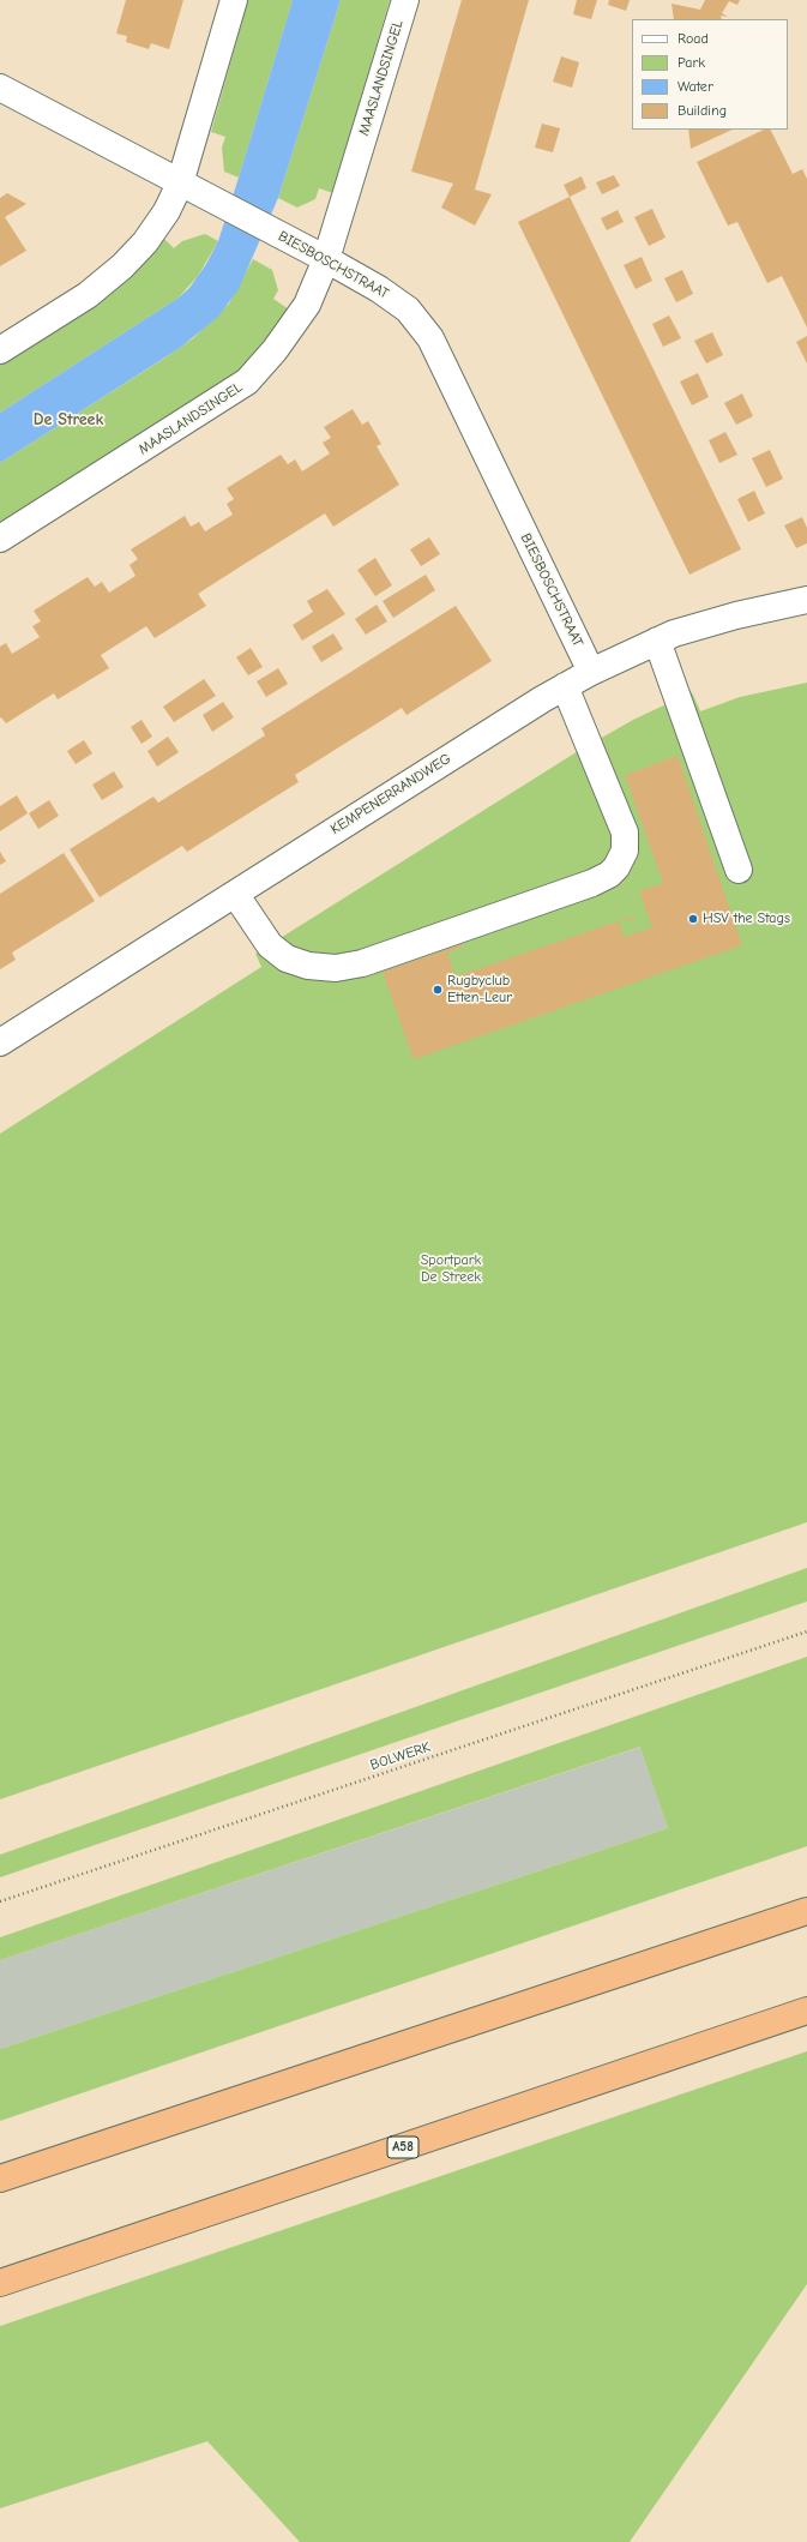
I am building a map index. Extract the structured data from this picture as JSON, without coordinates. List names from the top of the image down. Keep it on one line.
{"streets":{"highway":["A58"],"street":["MAASLANDSINGEL","BIESBOSCHSTRAAT","KEMPENERRANDWEG"],"path":["BOLWERK"]},"crossings":[["MAASLANDSINGEL","BIESBOSCHSTRAAT"],["BIESBOSCHSTRAAT","KEMPENERRANDWEG"]],"districts":["De Streek"],"parks":["Sportpark De Streek"],"places":["HSV the Stags","Rugbyclub Etten-Leur"],"legend":["Road","Park","Water","Building"]}
